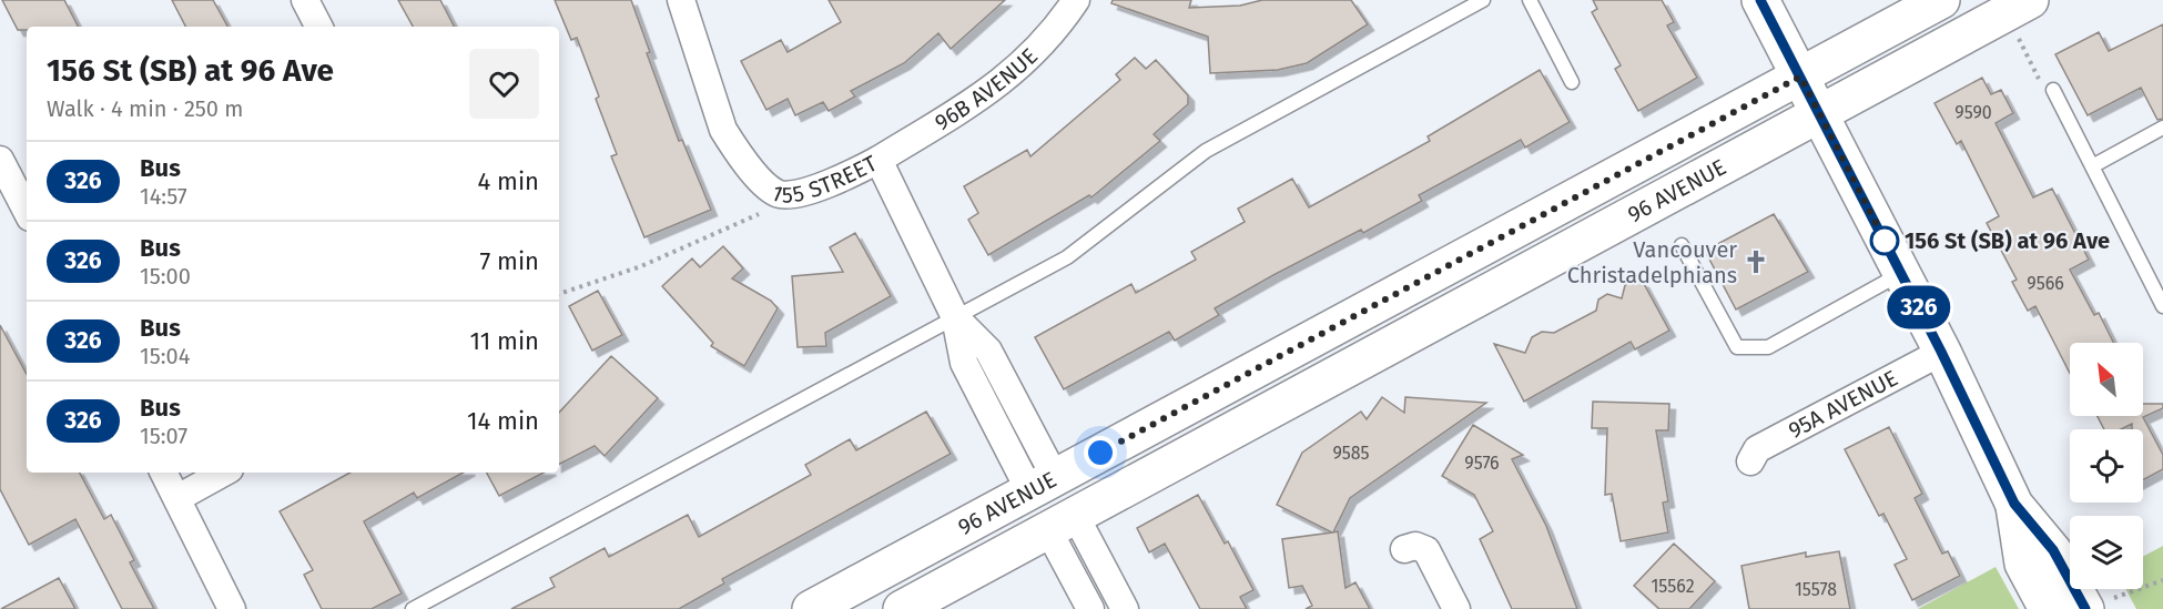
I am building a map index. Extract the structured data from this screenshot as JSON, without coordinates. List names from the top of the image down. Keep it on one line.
{"streets":{"main road":["96 AVENUE"],"street":["96B AVENUE","155 STREET","95A AVENUE"]},"crossings":[["96B AVENUE","155 STREET"],["155 STREET","96 AVENUE"]],"places":{"other":["156 St (SB) at 96 Ave"],"church":["Vancouver Christadelphians"]},"lines":["bus line 326"],"house_numbers":["9590","9566","9585","9576","15562","15578"],"north":"top left","page":{"on_map":"326","heading":["156 St (SB) at 96 Ave","Walk · 4 min · 250 m"],"list":[{"mark":"326","name":"Bus","note":"14:57","value":"4 min"},{"mark":"326","name":"Bus","note":"15:00","value":"7 min"},{"mark":"326","name":"Bus","note":"15:04","value":"11 min"},{"mark":"326","name":"Bus","note":"15:07","value":"14 min"}]}}
